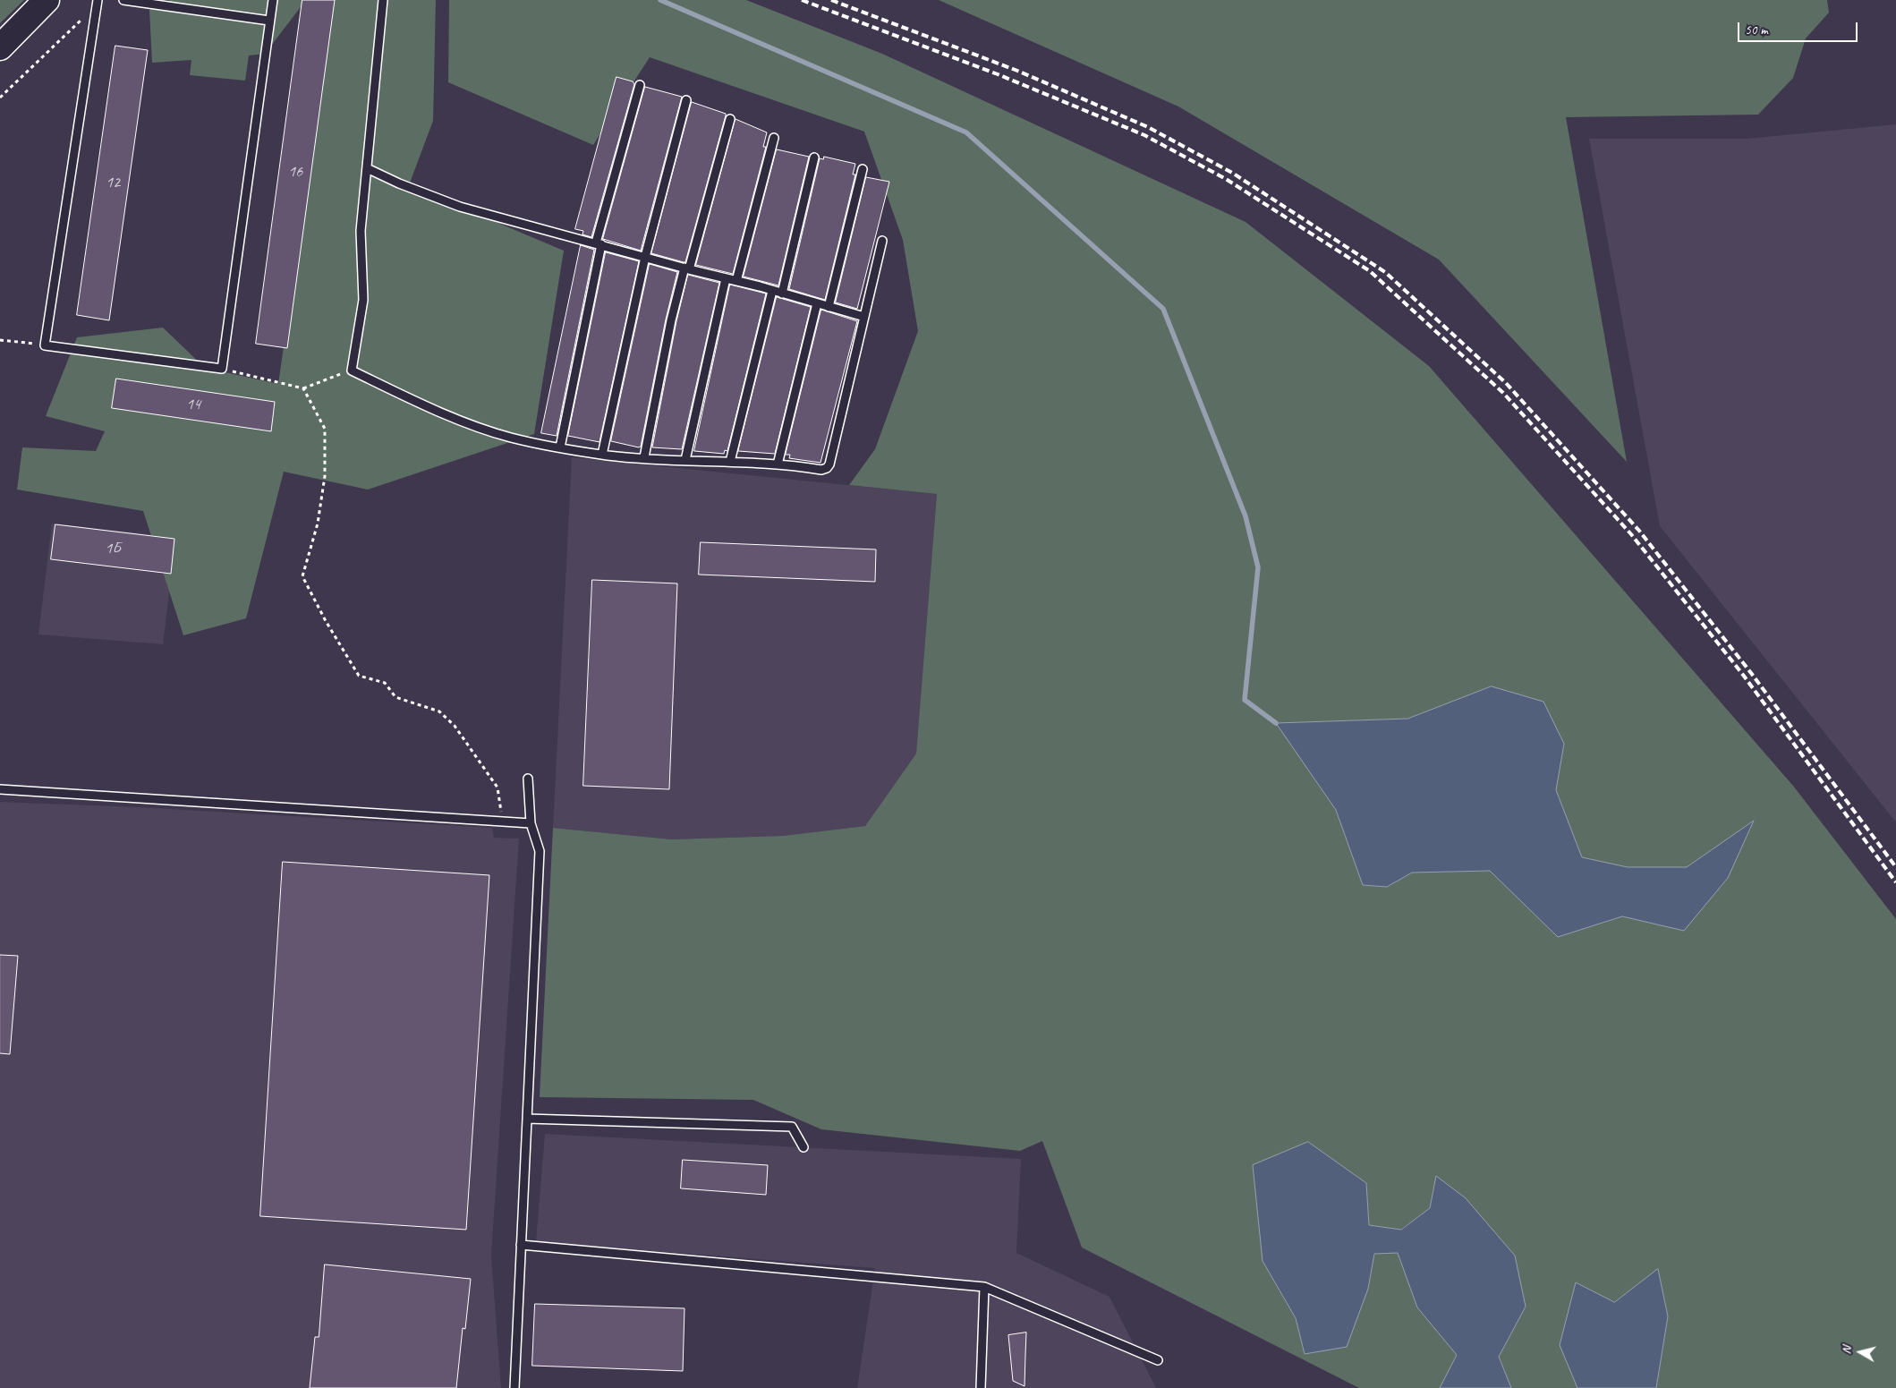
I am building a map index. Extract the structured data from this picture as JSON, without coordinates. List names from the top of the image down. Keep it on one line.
{"house_numbers":["16","12","14","1Б"],"scale_bar":"50 m","north":"left"}
